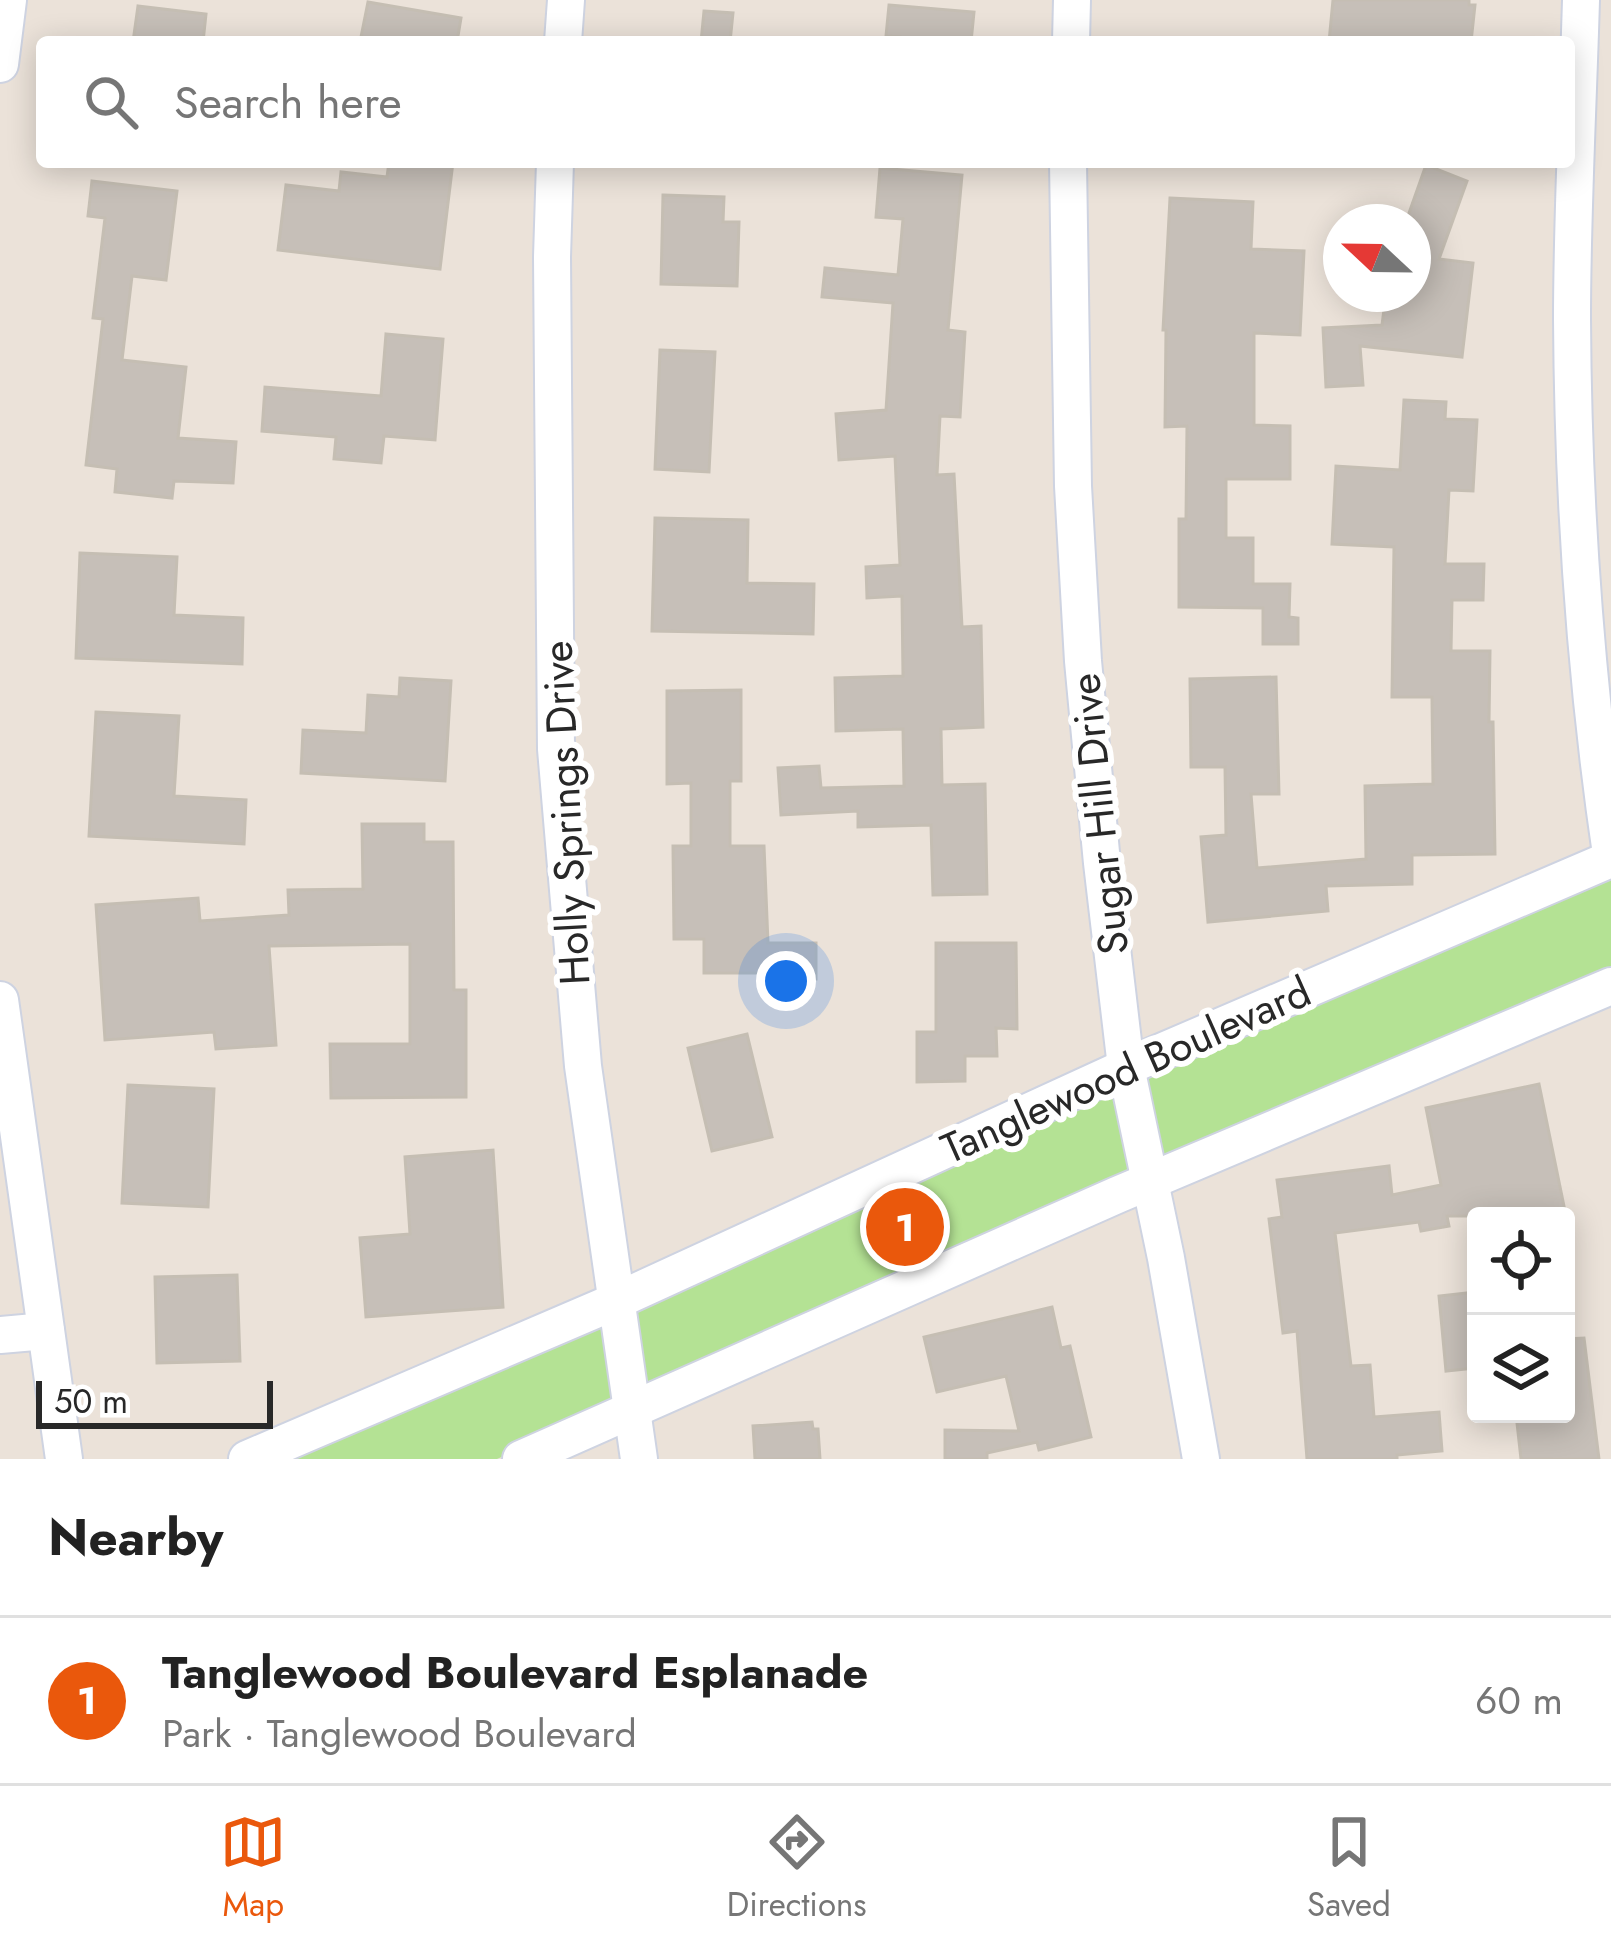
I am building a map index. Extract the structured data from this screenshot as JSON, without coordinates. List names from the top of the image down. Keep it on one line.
{"streets":{"street":["Holly Springs Drive","Sugar Hill Drive","Tanglewood Boulevard"]},"crossings":[["Holly Springs Drive","Tanglewood Boulevard"],["Sugar Hill Drive","Tanglewood Boulevard"]],"scale_bar":"50 m","north":"left","page":{"search":"Search here","pins":"1","scale":"50 m","heading":"Nearby","list":[{"mark":"1","name":"Tanglewood Boulevard Esplanade","note":"Park · Tanglewood Boulevard","value":"60 m"}],"nav":["Map","Directions","Saved"]}}
